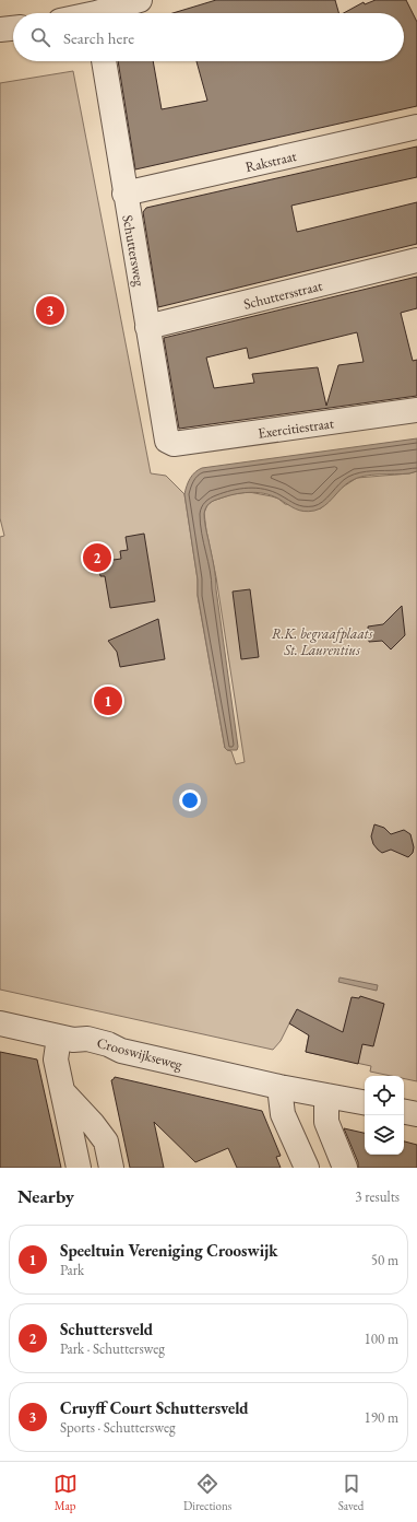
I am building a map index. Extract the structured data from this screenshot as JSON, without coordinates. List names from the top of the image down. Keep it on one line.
{"streets":{"street":["Rakstraat","Schuttersweg","Schuttersstraat","Exercitiestraat","Crooswijkseweg"]},"crossings":[["Rakstraat","Schuttersweg"],["Schuttersweg","Schuttersstraat"],["Schuttersweg","Exercitiestraat"]],"parks":["R.K. begraafplaats St. Laurentius"],"page":{"search":"Search here","pins":["3","2","1"],"heading":["Nearby","3 results"],"list":[{"mark":"1","name":"Speeltuin Vereniging Crooswijk","note":"Park","value":"50 m"},{"mark":"2","name":"Schuttersveld","note":"Park · Schuttersweg","value":"100 m"},{"mark":"3","name":"Cruyff Court Schuttersveld","note":"Sports · Schuttersweg","value":"190 m"}],"nav":["Map","Directions","Saved"]}}
